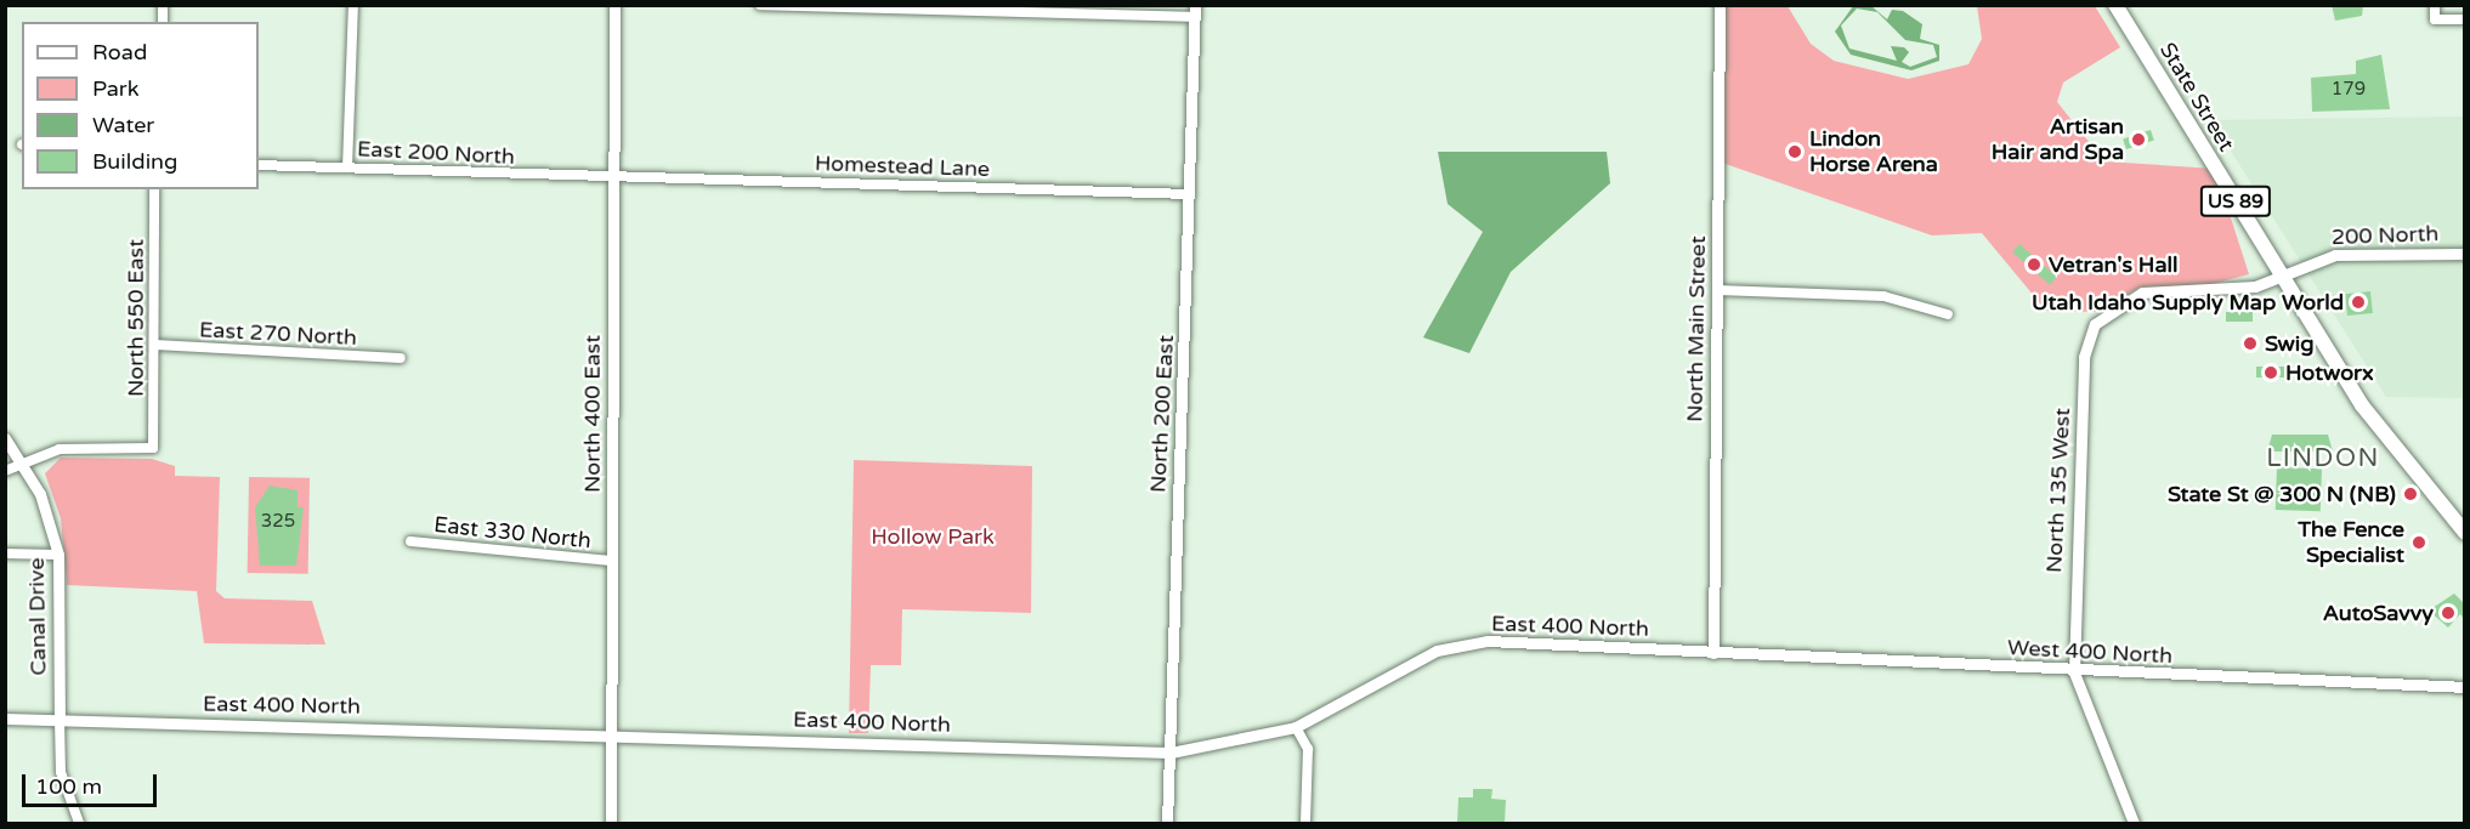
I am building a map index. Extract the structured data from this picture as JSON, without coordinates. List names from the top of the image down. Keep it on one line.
{"streets":{"main road":["State Street","US 89"],"street":["East 200 North","Homestead Lane","200 North","North 550 East","North Main Street","East 270 North","North 400 East","North 200 East","North 135 West","East 330 North","Canal Drive","East 400 North","West 400 North"]},"crossings":[["State Street","200 North"],["East 200 North","Homestead Lane"],["East 200 North","North 400 East"],["Homestead Lane","North 400 East"],["Homestead Lane","North 200 East"],["200 North","North 135 West"],["North 550 East","East 270 North"],["North 550 East","Canal Drive"],["North Main Street","East 400 North"],["North Main Street","West 400 North"],["North 400 East","East 330 North"],["North 400 East","East 400 North"],["North 200 East","East 400 North"],["North 135 West","West 400 North"],["Canal Drive","East 400 North"],["East 400 North","West 400 North"]],"districts":["LINDON"],"parks":["Hollow Park"],"places":["Artisan Hair and Spa","Lindon Horse Arena","Vetran's Hall","Utah Idaho Supply Map World","Swig","Hotworx","State St @ 300 N (NB)","The Fence Specialist","AutoSavvy"],"house_numbers":["179","325"],"legend":["Road","Park","Water","Building"],"scale_bar":"100 m"}
